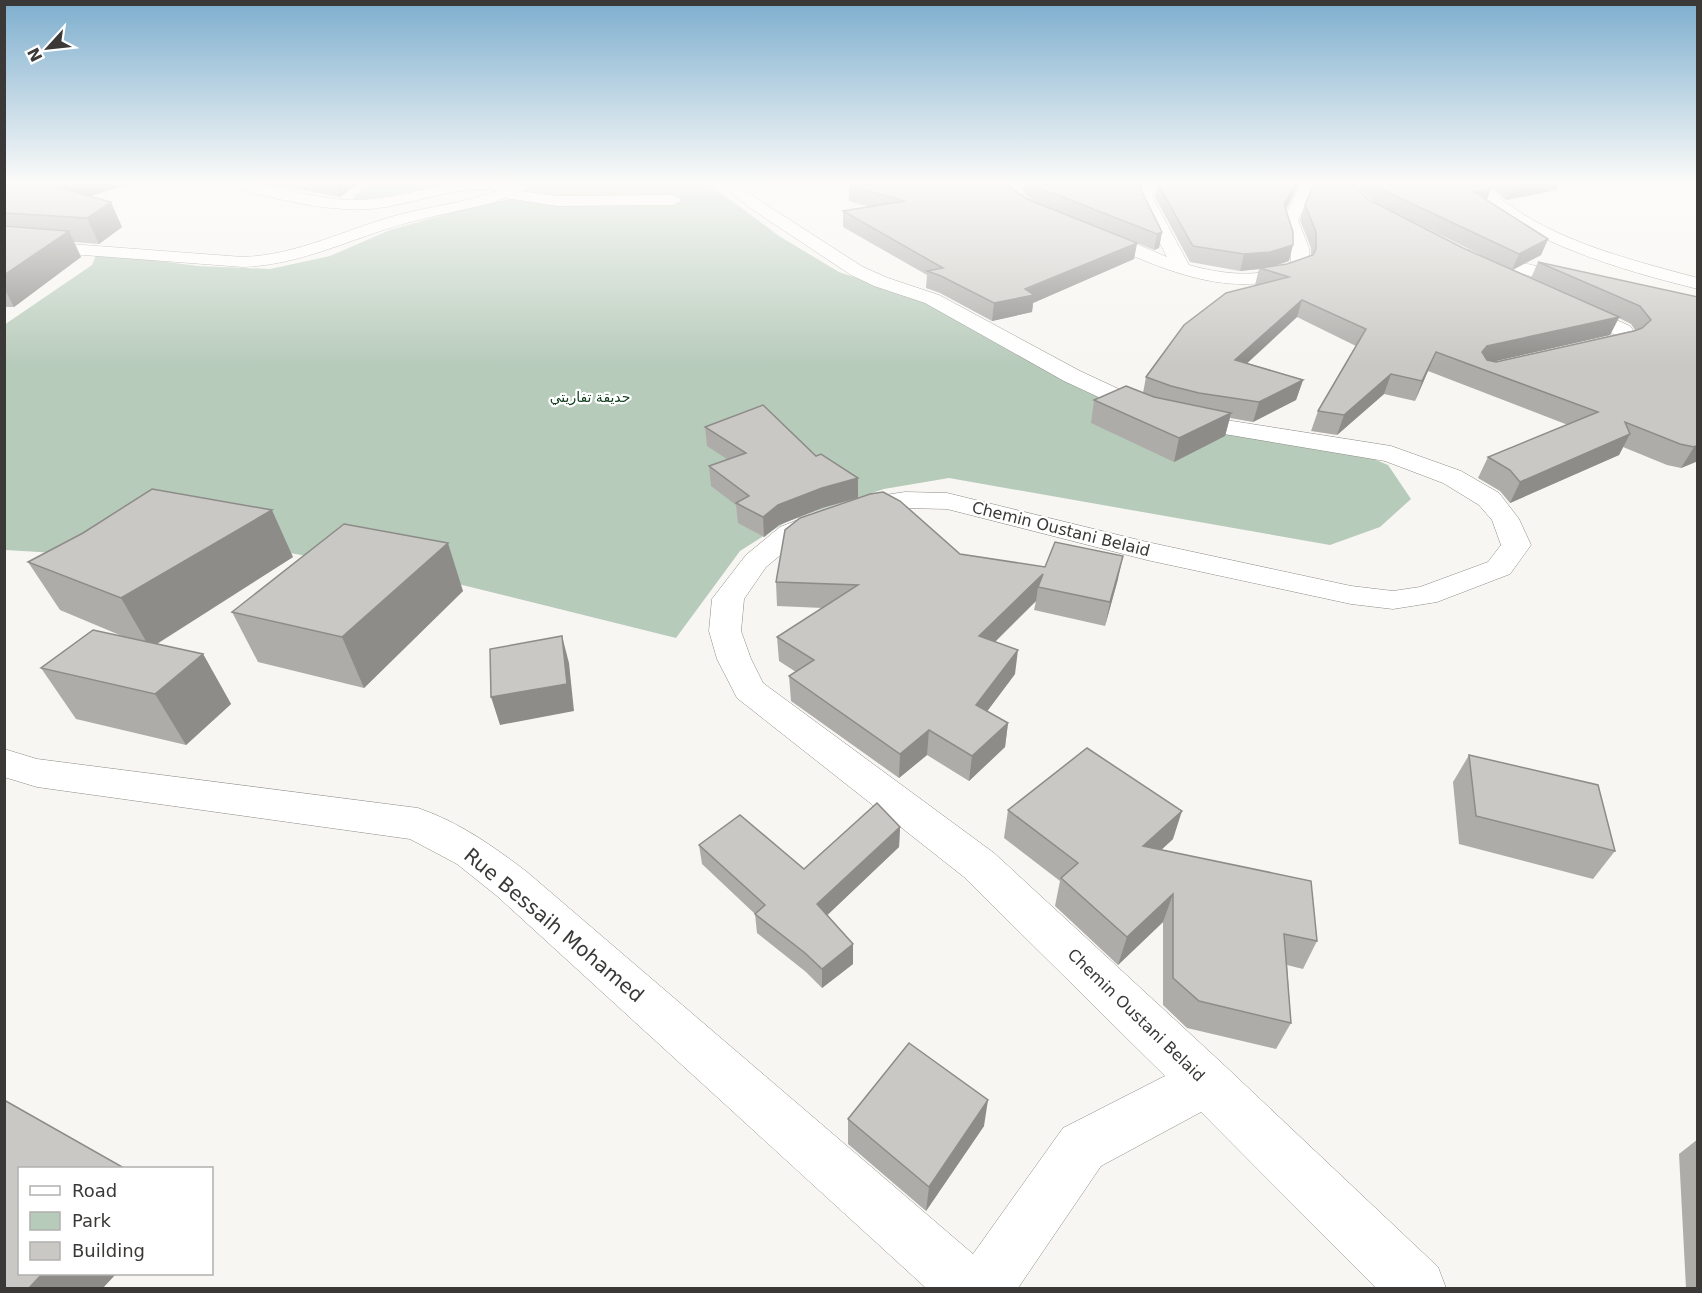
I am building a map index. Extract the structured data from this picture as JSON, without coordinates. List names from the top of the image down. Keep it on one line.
{"streets":{"street":["Chemin Oustani Belaid","Rue Bessaih Mohamed"]},"parks":["حديقة تفاريتي"],"legend":["Road","Park","Building"],"north":"bottom left"}
